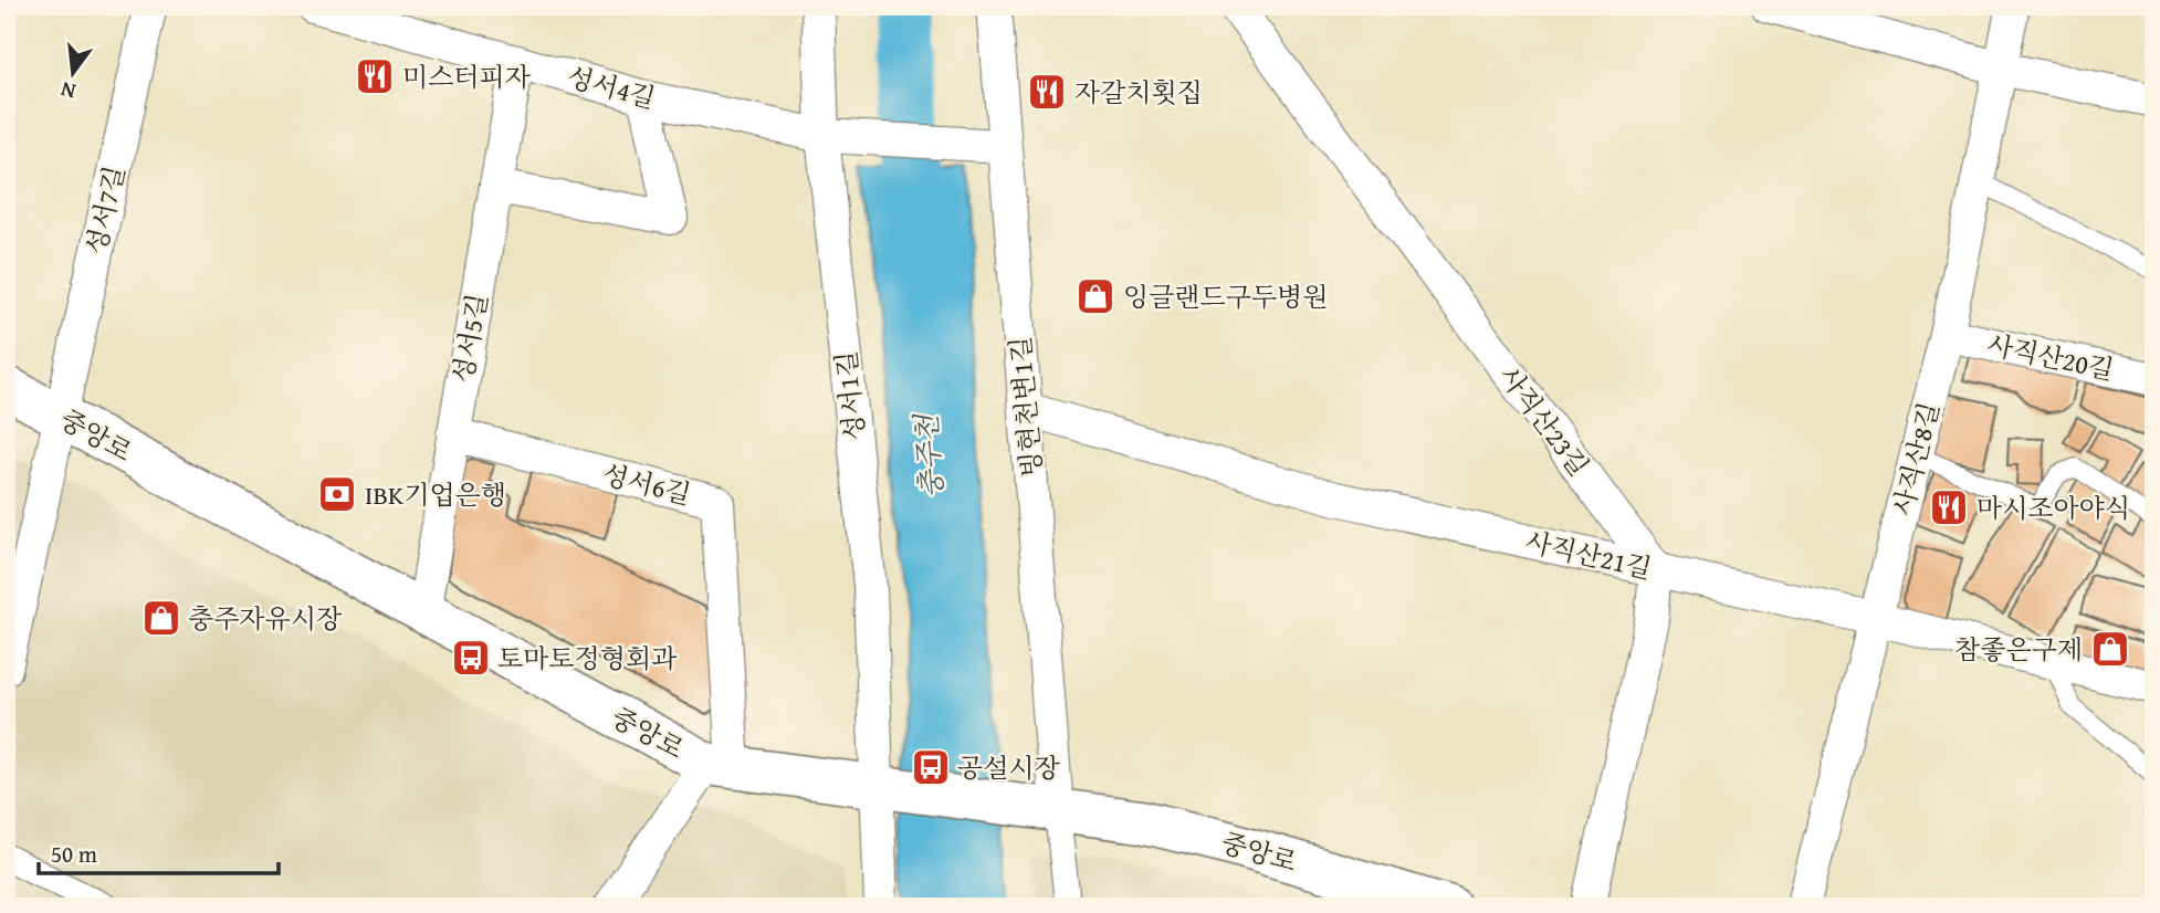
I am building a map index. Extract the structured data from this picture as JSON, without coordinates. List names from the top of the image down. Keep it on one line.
{"streets":{"main road":["중앙로"],"street":["성서4길","성서7길","성서5길","사직산20길","성서1길","빙현천변1길","사직산23길","사직산8길","성서6길","사직산21길"]},"crossings":[["성서4길","성서5길"],["성서4길","성서1길"],["성서4길","빙현천변1길"],["성서7길","중앙로"],["성서5길","중앙로"],["성서5길","성서6길"],["사직산20길","사직산8길"],["성서1길","중앙로"],["빙현천변1길","중앙로"],["빙현천변1길","사직산21길"],["사직산23길","사직산21길"],["중앙로","성서6길"],["사직산8길","사직산21길"]],"water":["충주천"],"places":{"restaurant":["미스터피자","자갈치횟집","마시조아야식"],"shop":["잉글랜드구두병원","충주자유시장","참좋은구제"],"bank":["IBK기업은행"],"bus stop":["토마토정형회과","공설시장"]},"scale_bar":"50 m","north":"bottom"}
